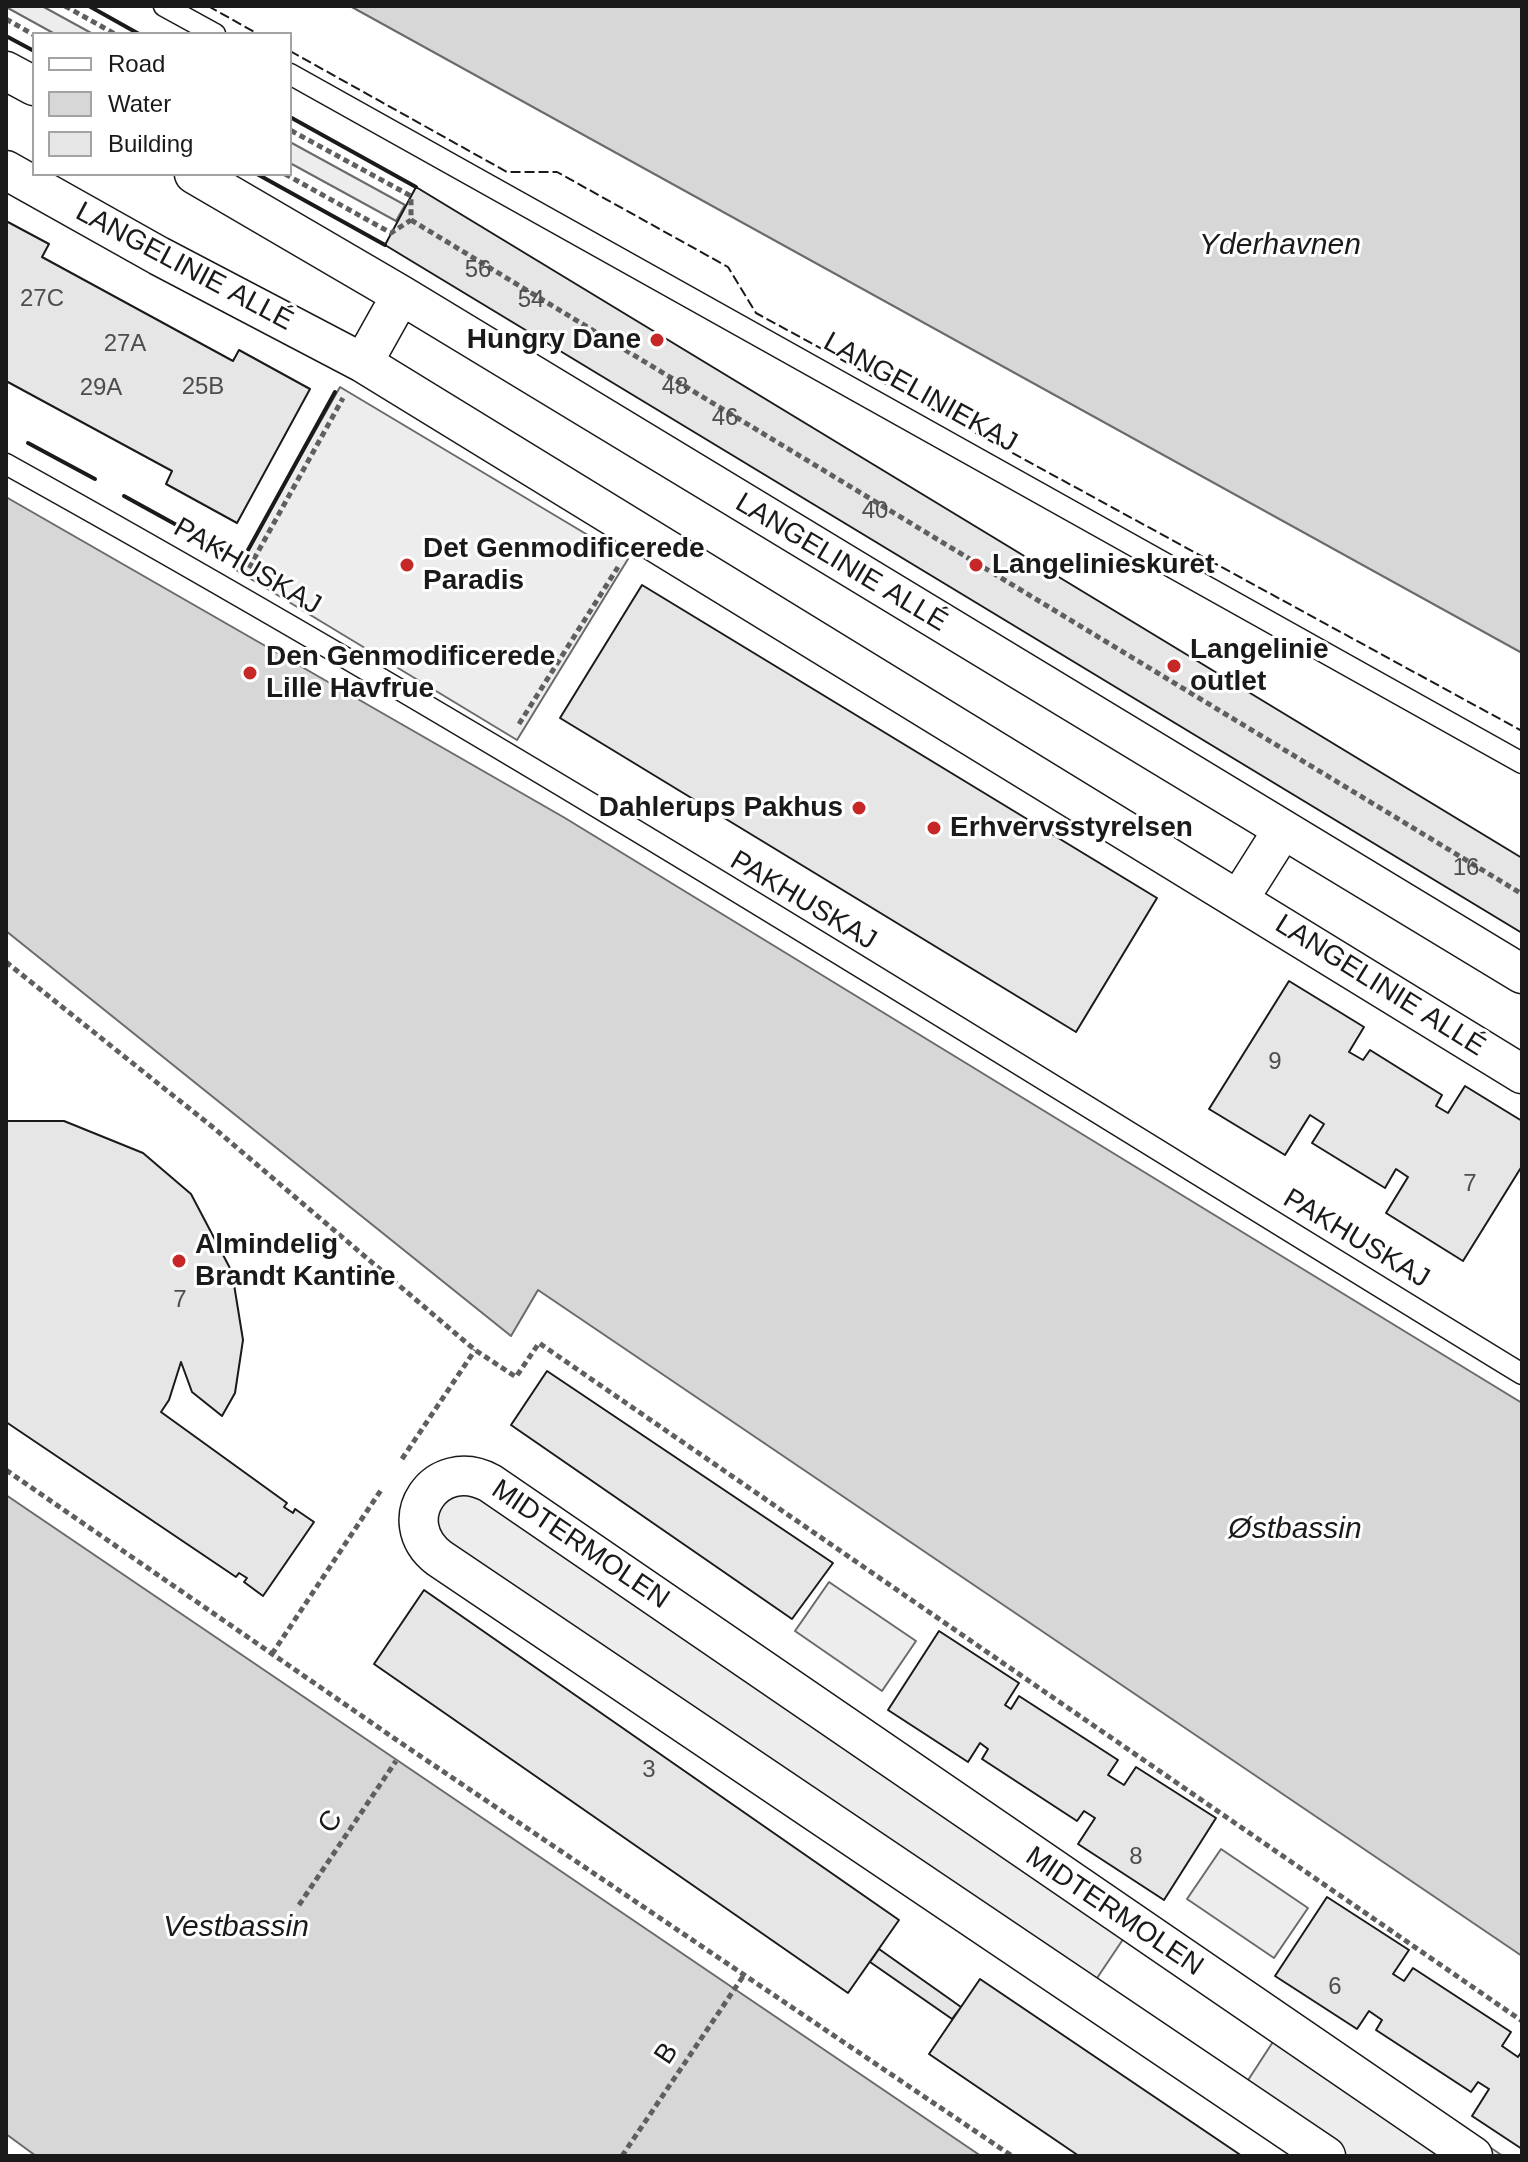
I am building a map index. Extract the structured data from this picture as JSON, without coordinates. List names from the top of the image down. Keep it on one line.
{"streets":{"street":["LANGELINIE ALLÉ","MIDTERMOLEN"],"lane":["LANGELINIEKAJ","PAKHUSKAJ"],"path":["C","B"]},"water":["Yderhavnen","Østbassin","Vestbassin"],"places":["Hungry Dane","Det Genmodificerede Paradis","Langelinieskuret","Langelinie outlet","Den Genmodificerede Lille Havfrue","Dahlerups Pakhus","Erhvervsstyrelsen","Almindelig Brandt Kantine"],"house_numbers":["56","27C","54","27A","25B","48","29A","46","40","16","9","7","7","3","8","6"],"legend":["Road","Water","Building"]}
